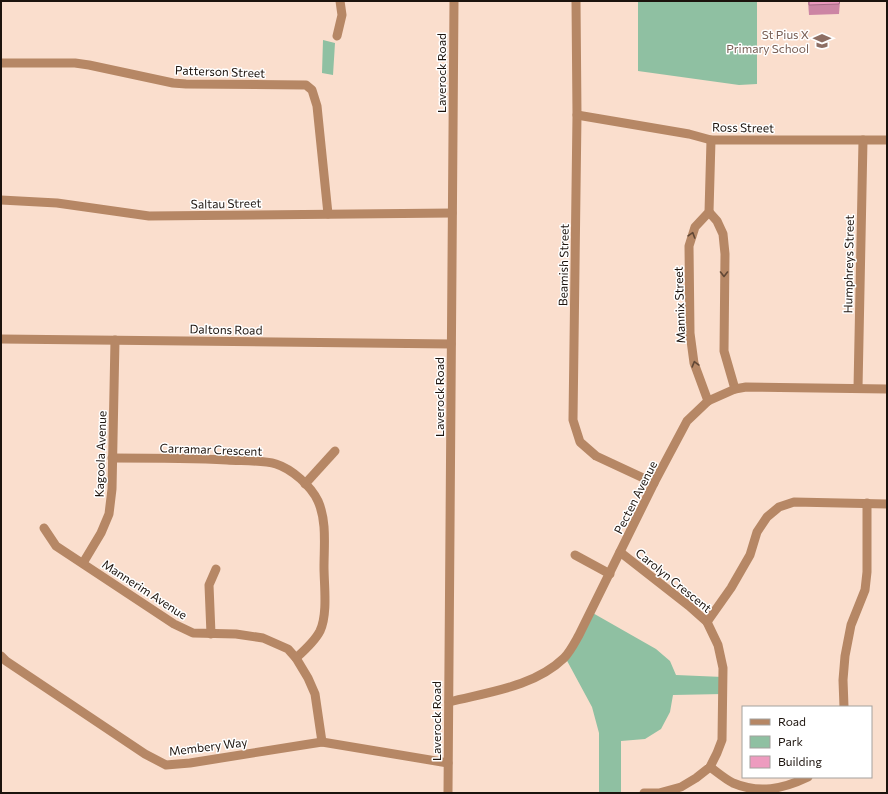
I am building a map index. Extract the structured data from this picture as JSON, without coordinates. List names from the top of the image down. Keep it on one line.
{"streets":{"street":["Patterson Street","Laverock Road","Ross Street","Saltau Street","Humphreys Street","Beamish Street","Mannix Street","Daltons Road","Carramar Crescent","Kagoola Avenue","Pecten Avenue","Carolyn Crescent","Mannerim Avenue","Membery Way"]},"crossings":[["Patterson Street","Saltau Street"],["Laverock Road","Saltau Street"],["Laverock Road","Daltons Road"],["Laverock Road","Pecten Avenue"],["Laverock Road","Membery Way"],["Ross Street","Humphreys Street"],["Ross Street","Beamish Street"],["Humphreys Street","Pecten Avenue"],["Beamish Street","Pecten Avenue"],["Mannix Street","Pecten Avenue"],["Daltons Road","Kagoola Avenue"],["Carramar Crescent","Kagoola Avenue"],["Carramar Crescent","Mannerim Avenue"],["Kagoola Avenue","Mannerim Avenue"],["Pecten Avenue","Carolyn Crescent"],["Mannerim Avenue","Membery Way"]],"places":{"school or university":["St Pius X Primary School"]},"legend":["Road","Park","Building"]}
